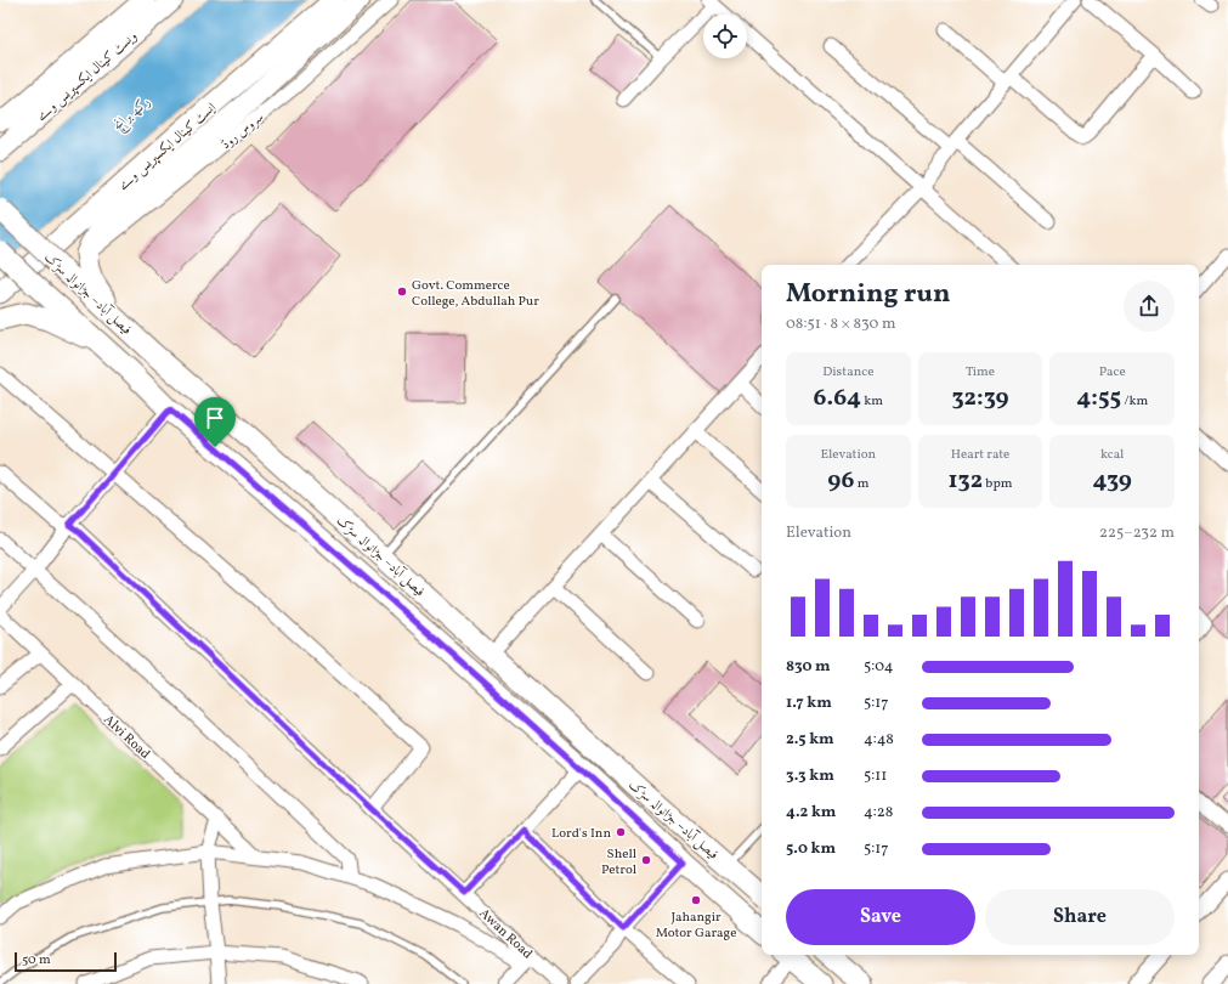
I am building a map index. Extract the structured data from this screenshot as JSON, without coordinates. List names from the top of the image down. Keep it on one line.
{"streets":{"main road":["ویسٹ کینال ایکسپریس وے","ایسٹ کینال ایکسپریس وے","فیصل آباد– جڑانوالہ سڑک"],"street":["سروس روڈ","Alvi Road","Awan Road"]},"water":["رکھ برانچ"],"places":["Govt. Commerce College, Abdullah Pur","Lord's Inn","Shell Petrol","Jahangir Motor Garage"],"scale_bar":"50 m","page":{"heading":["Morning run","08:51 · 8 × 830 m"],"stats":[["Distance","6.64 km"],["Time","32:39"],["Pace","4:55 /km"],["Elevation","96 m"],["Heart rate","132 bpm"],["kcal","439"]],"chart":["Elevation","225–232 m"],"list":[{"name":"830 m","note":"5:04"},{"name":"1.7 km","note":"5:17"},{"name":"2.5 km","note":"4:48"},{"name":"3.3 km","note":"5:11"},{"name":"4.2 km","note":"4:28"},{"name":"5.0 km","note":"5:17"}],"buttons":["Save","Share"],"scale":"50 m"}}
